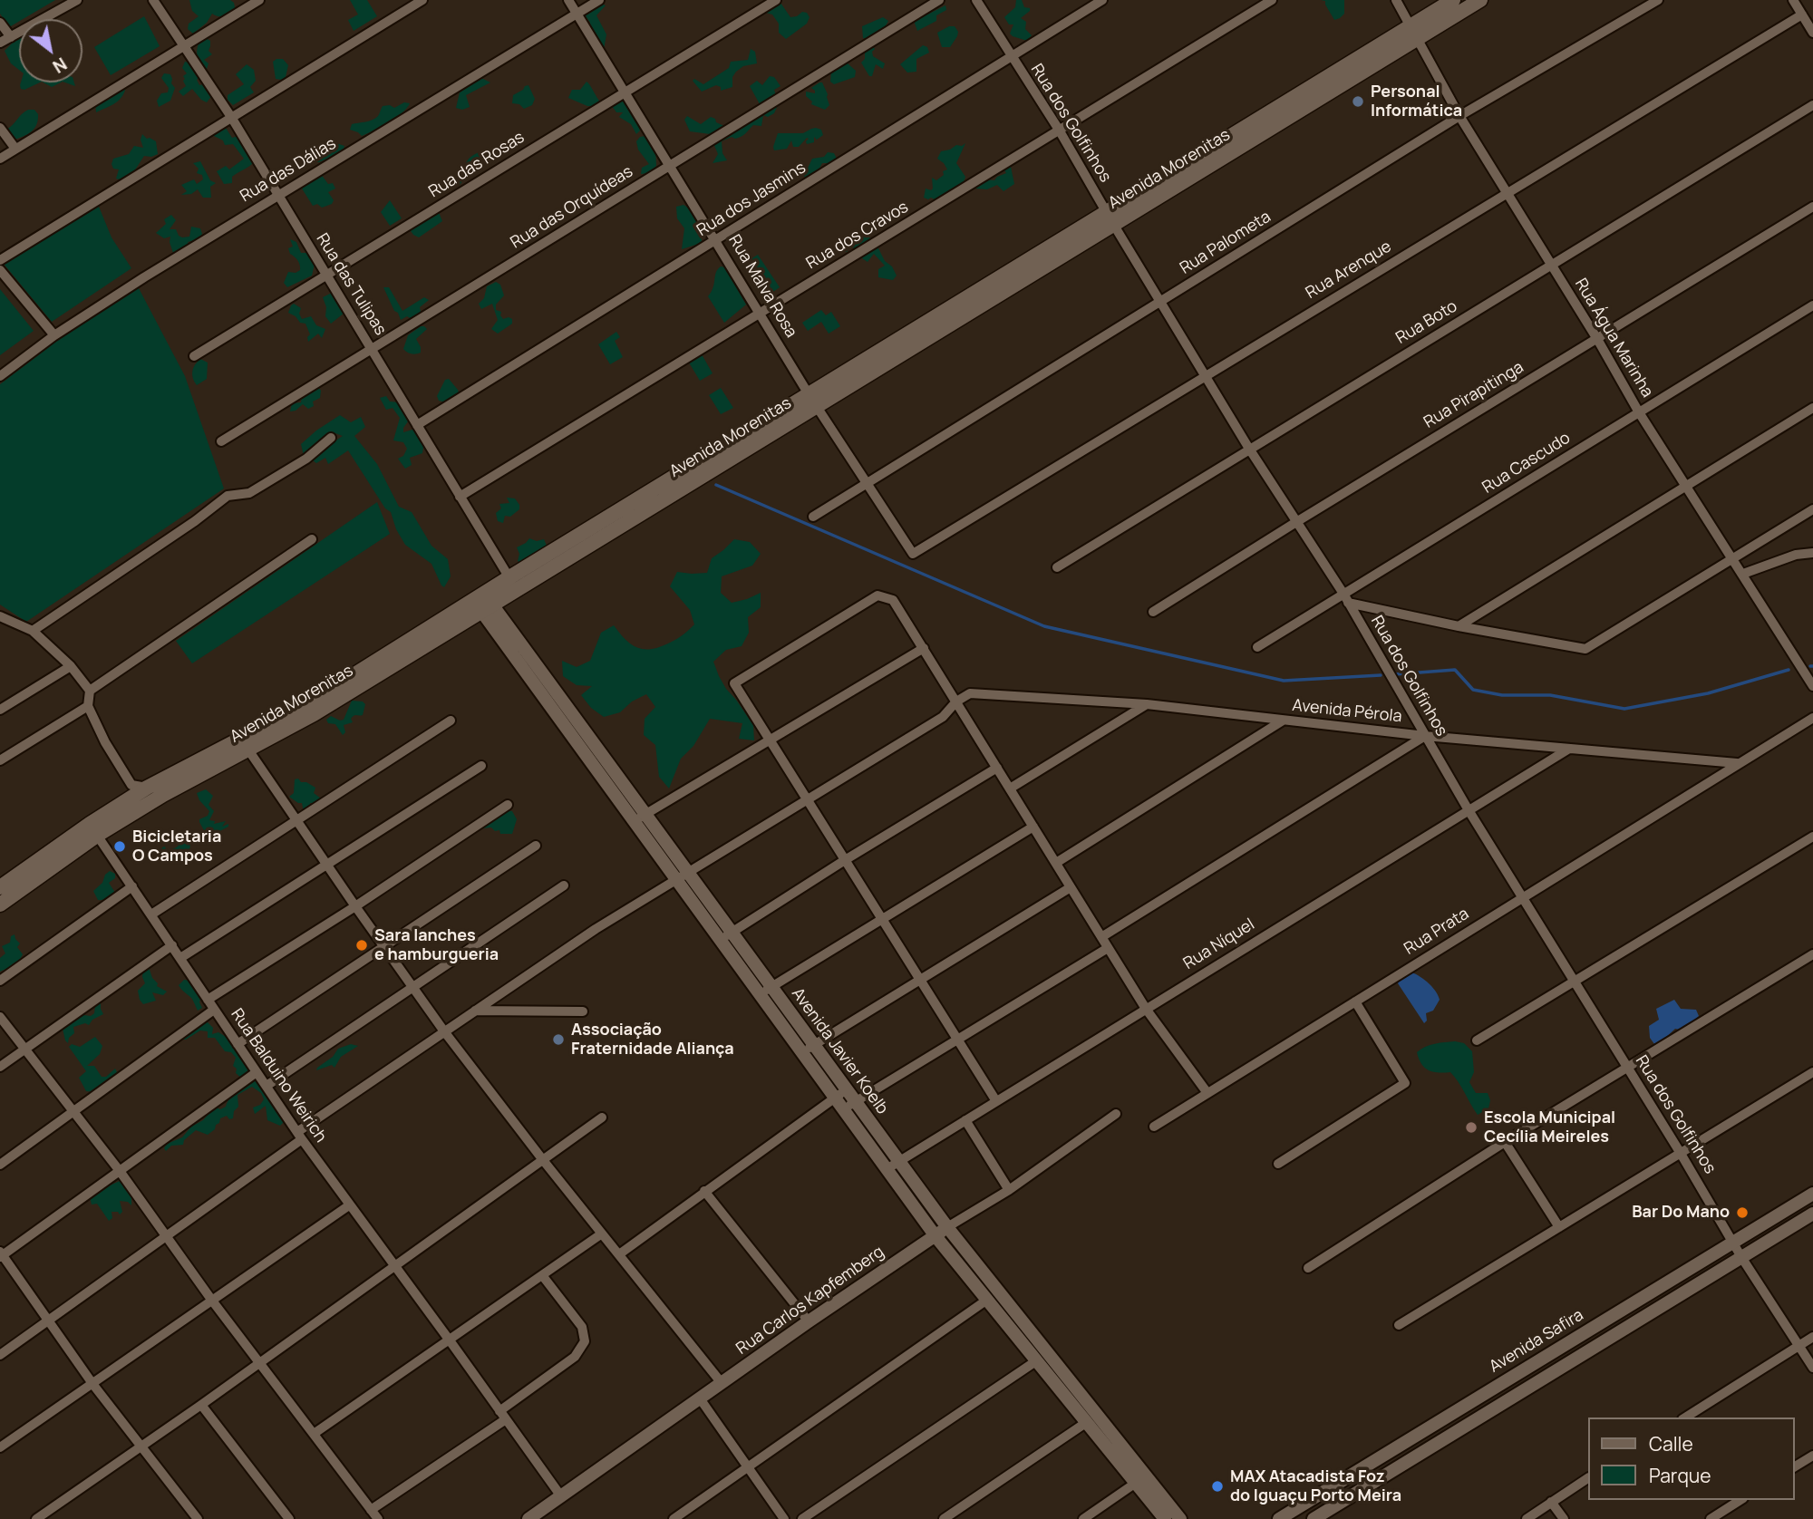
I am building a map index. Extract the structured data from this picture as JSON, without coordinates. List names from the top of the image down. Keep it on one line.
{"streets":{"main road":["Avenida Morenitas"],"street":["Rua dos Golfinhos","Rua das Rosas","Rua das Dálias","Rua dos Jasmins","Rua das Orquídeas","Rua dos Cravos","Rua Palometa","Rua Arenque","Rua das Tulipas","Rua Malva Rosa","Rua Boto","Rua Água Marinha","Rua Pirapitinga","Rua Cascudo","Avenida Pérola","Rua Prata","Rua Níquel","Avenida Javier Koelb","Rua Balduino Weirich","Rua Carlos Kapfemberg","Avenida Safira"]},"crossings":[["Rua dos Golfinhos","Avenida Morenitas"],["Rua dos Golfinhos","Rua dos Jasmins"],["Rua dos Golfinhos","Rua dos Cravos"],["Rua dos Golfinhos","Rua Palometa"],["Rua dos Golfinhos","Rua Arenque"],["Rua dos Golfinhos","Rua Boto"],["Rua dos Golfinhos","Rua Pirapitinga"],["Rua dos Golfinhos","Rua Cascudo"],["Rua dos Golfinhos","Avenida Pérola"],["Rua dos Golfinhos","Rua Prata"],["Rua dos Golfinhos","Rua Níquel"],["Rua dos Golfinhos","Avenida Safira"],["Rua das Rosas","Rua das Tulipas"],["Rua das Rosas","Rua Malva Rosa"],["Avenida Morenitas","Rua das Tulipas"],["Avenida Morenitas","Rua Malva Rosa"],["Avenida Morenitas","Rua Água Marinha"],["Avenida Morenitas","Avenida Javier Koelb"],["Avenida Morenitas","Rua Balduino Weirich"],["Rua das Dálias","Rua das Tulipas"],["Rua das Dálias","Rua Malva Rosa"],["Rua dos Jasmins","Rua das Tulipas"],["Rua dos Jasmins","Rua Malva Rosa"],["Rua das Orquídeas","Rua das Tulipas"],["Rua das Orquídeas","Rua Malva Rosa"],["Rua dos Cravos","Rua das Tulipas"],["Rua dos Cravos","Rua Malva Rosa"],["Rua Palometa","Rua Malva Rosa"],["Rua Palometa","Rua Água Marinha"],["Rua Arenque","Rua Malva Rosa"],["Rua Arenque","Rua Água Marinha"],["Rua Boto","Rua Água Marinha"],["Rua Água Marinha","Rua Pirapitinga"],["Rua Água Marinha","Rua Cascudo"],["Avenida Pérola","Rua Prata"],["Avenida Pérola","Rua Níquel"],["Rua Níquel","Avenida Javier Koelb"],["Avenida Javier Koelb","Rua Carlos Kapfemberg"],["Rua Balduino Weirich","Rua Carlos Kapfemberg"]],"places":["Personal Informática","Bicicletaria O Campos","Sara lanches e hamburgueria","Associação Fraternidade Aliança","Escola Municipal Cecília Meireles","Bar Do Mano","MAX Atacadista Foz do Iguaçu Porto Meira"],"legend":["Calle","Parque"],"north":"bottom right"}
